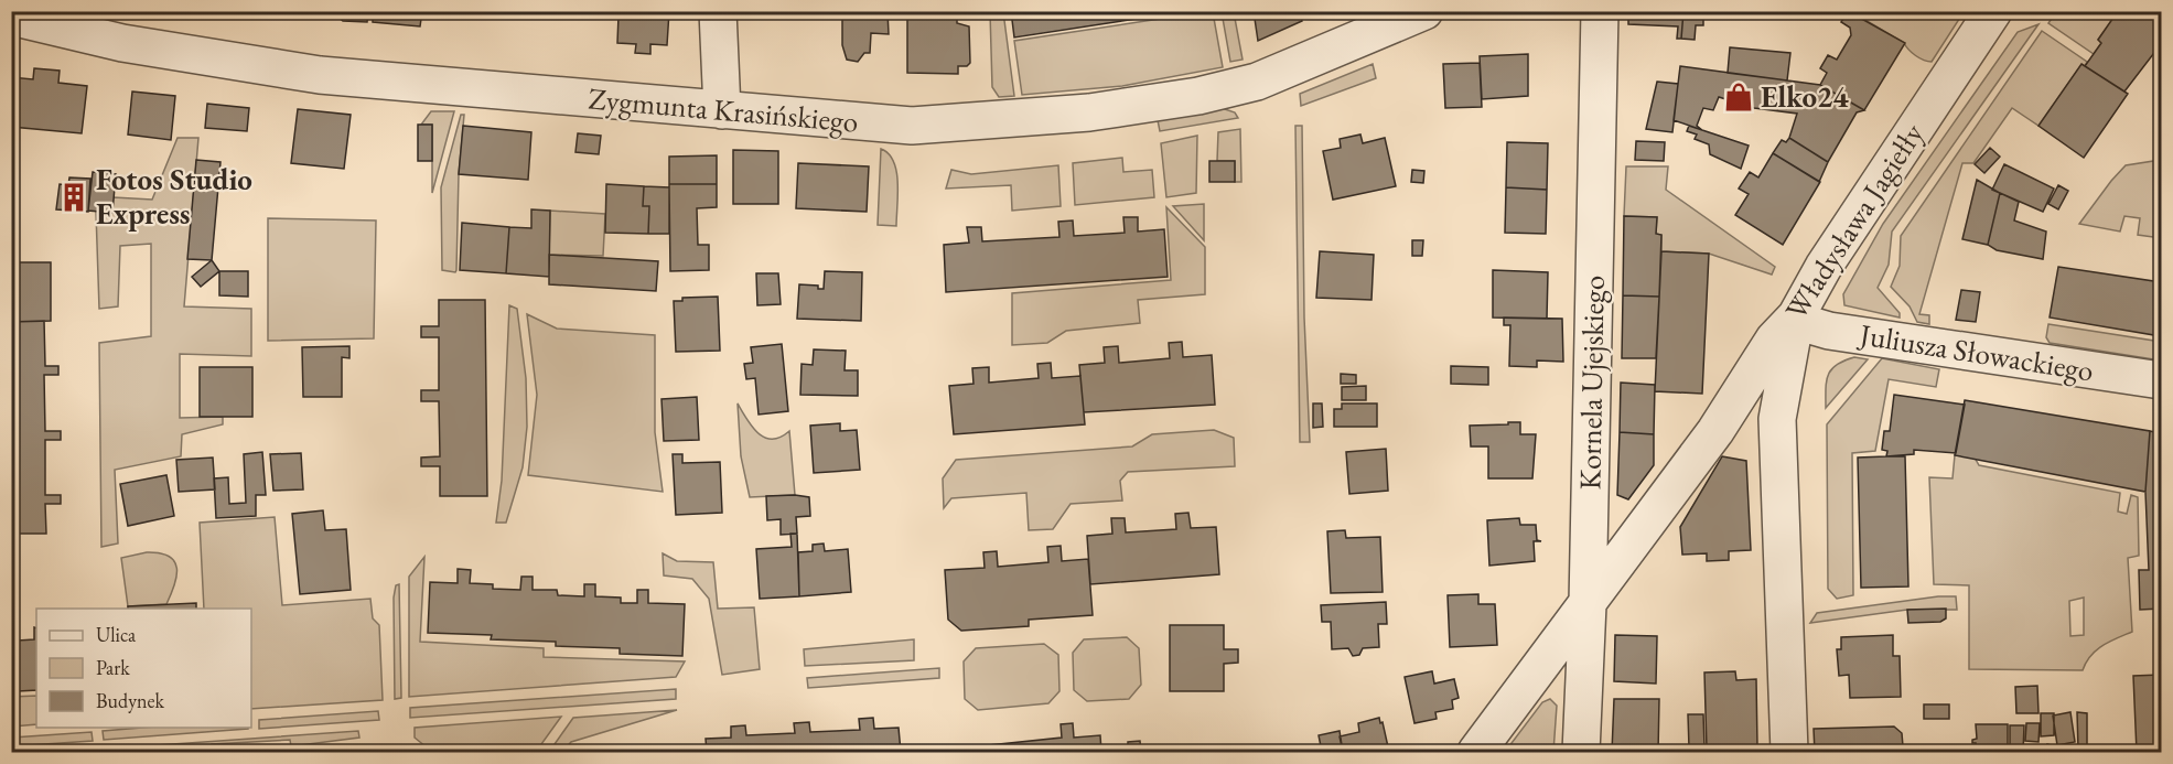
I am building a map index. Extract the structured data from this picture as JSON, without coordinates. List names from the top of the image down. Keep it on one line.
{"streets":{"street":["Zygmunta Krasińskiego","Władysława Jagiełły","Juliusza Słowackiego","Kornela Ujejskiego"]},"crossings":[["Władysława Jagiełły","Juliusza Słowackiego"],["Władysława Jagiełły","Kornela Ujejskiego"]],"places":{"shop":["Elko24"],"building":["Fotos Studio Express"]},"legend":["Ulica","Park","Budynek"]}
